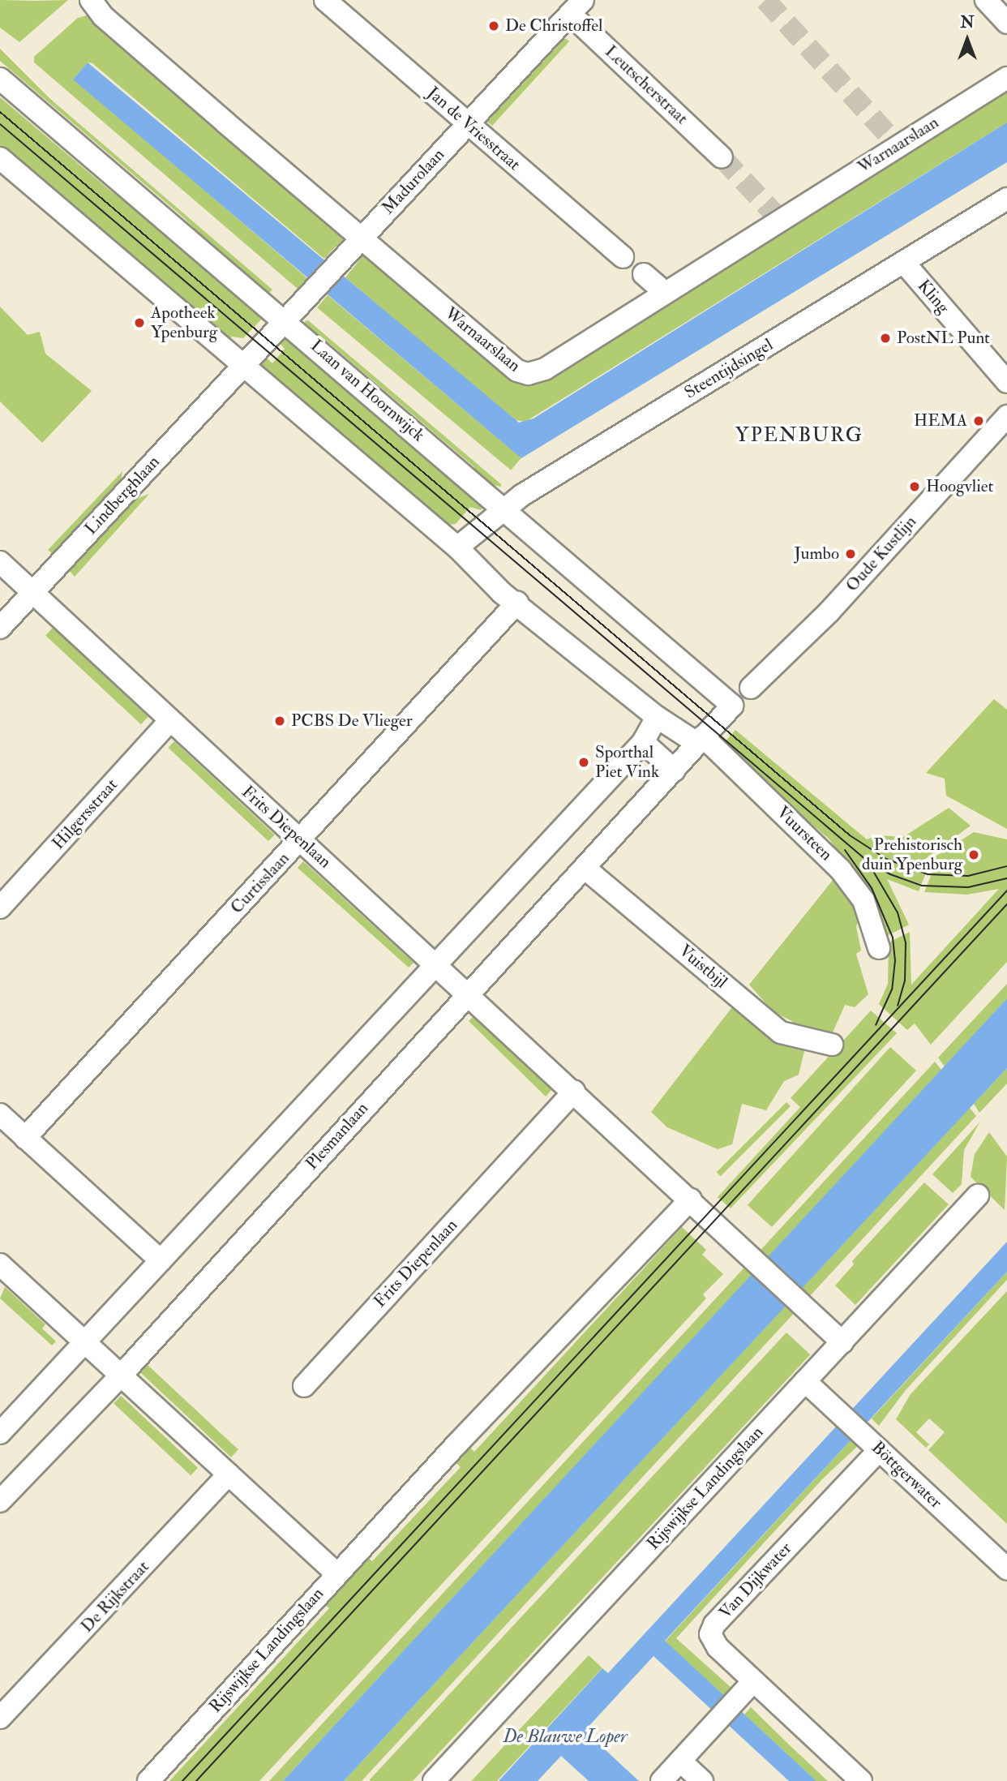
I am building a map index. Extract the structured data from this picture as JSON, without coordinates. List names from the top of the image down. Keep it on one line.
{"streets":{"street":["Leutscherstraat","Jan de Vriesstraat","Warnaarslaan","Madurolaan","Kling","Steentijdsingel","Laan van Hoornwijck","Lindberghlaan","Oude Kustlijn","Hilgersstraat","Frits Diepenlaan","Vuursteen","Curtisslaan","Vuistbijl","Plesmanlaan","Böttgerwater","Rijswijkse Landingslaan","Van Dijkwater","De Rijkstraat"]},"crossings":[["Leutscherstraat","Madurolaan"],["Jan de Vriesstraat","Madurolaan"],["Warnaarslaan","Madurolaan"],["Madurolaan","Laan van Hoornwijck"],["Madurolaan","Lindberghlaan"],["Kling","Steentijdsingel"],["Steentijdsingel","Laan van Hoornwijck"],["Laan van Hoornwijck","Vuursteen"],["Laan van Hoornwijck","Plesmanlaan"],["Lindberghlaan","Frits Diepenlaan"],["Hilgersstraat","Frits Diepenlaan"],["Frits Diepenlaan","Curtisslaan"],["Frits Diepenlaan","Plesmanlaan"],["Frits Diepenlaan","Rijswijkse Landingslaan"],["Vuursteen","Plesmanlaan"],["Vuistbijl","Plesmanlaan"],["Böttgerwater","Rijswijkse Landingslaan"],["Böttgerwater","Van Dijkwater"]],"districts":["YPENBURG"],"water":["De Blauwe Loper"],"places":["De Christoffel","Apotheek Ypenburg","PostNL Punt","HEMA","Hoogvliet","Jumbo","PCBS De Vlieger","Sporthal Piet Vink","Prehistorisch duin Ypenburg"],"north":"top"}
